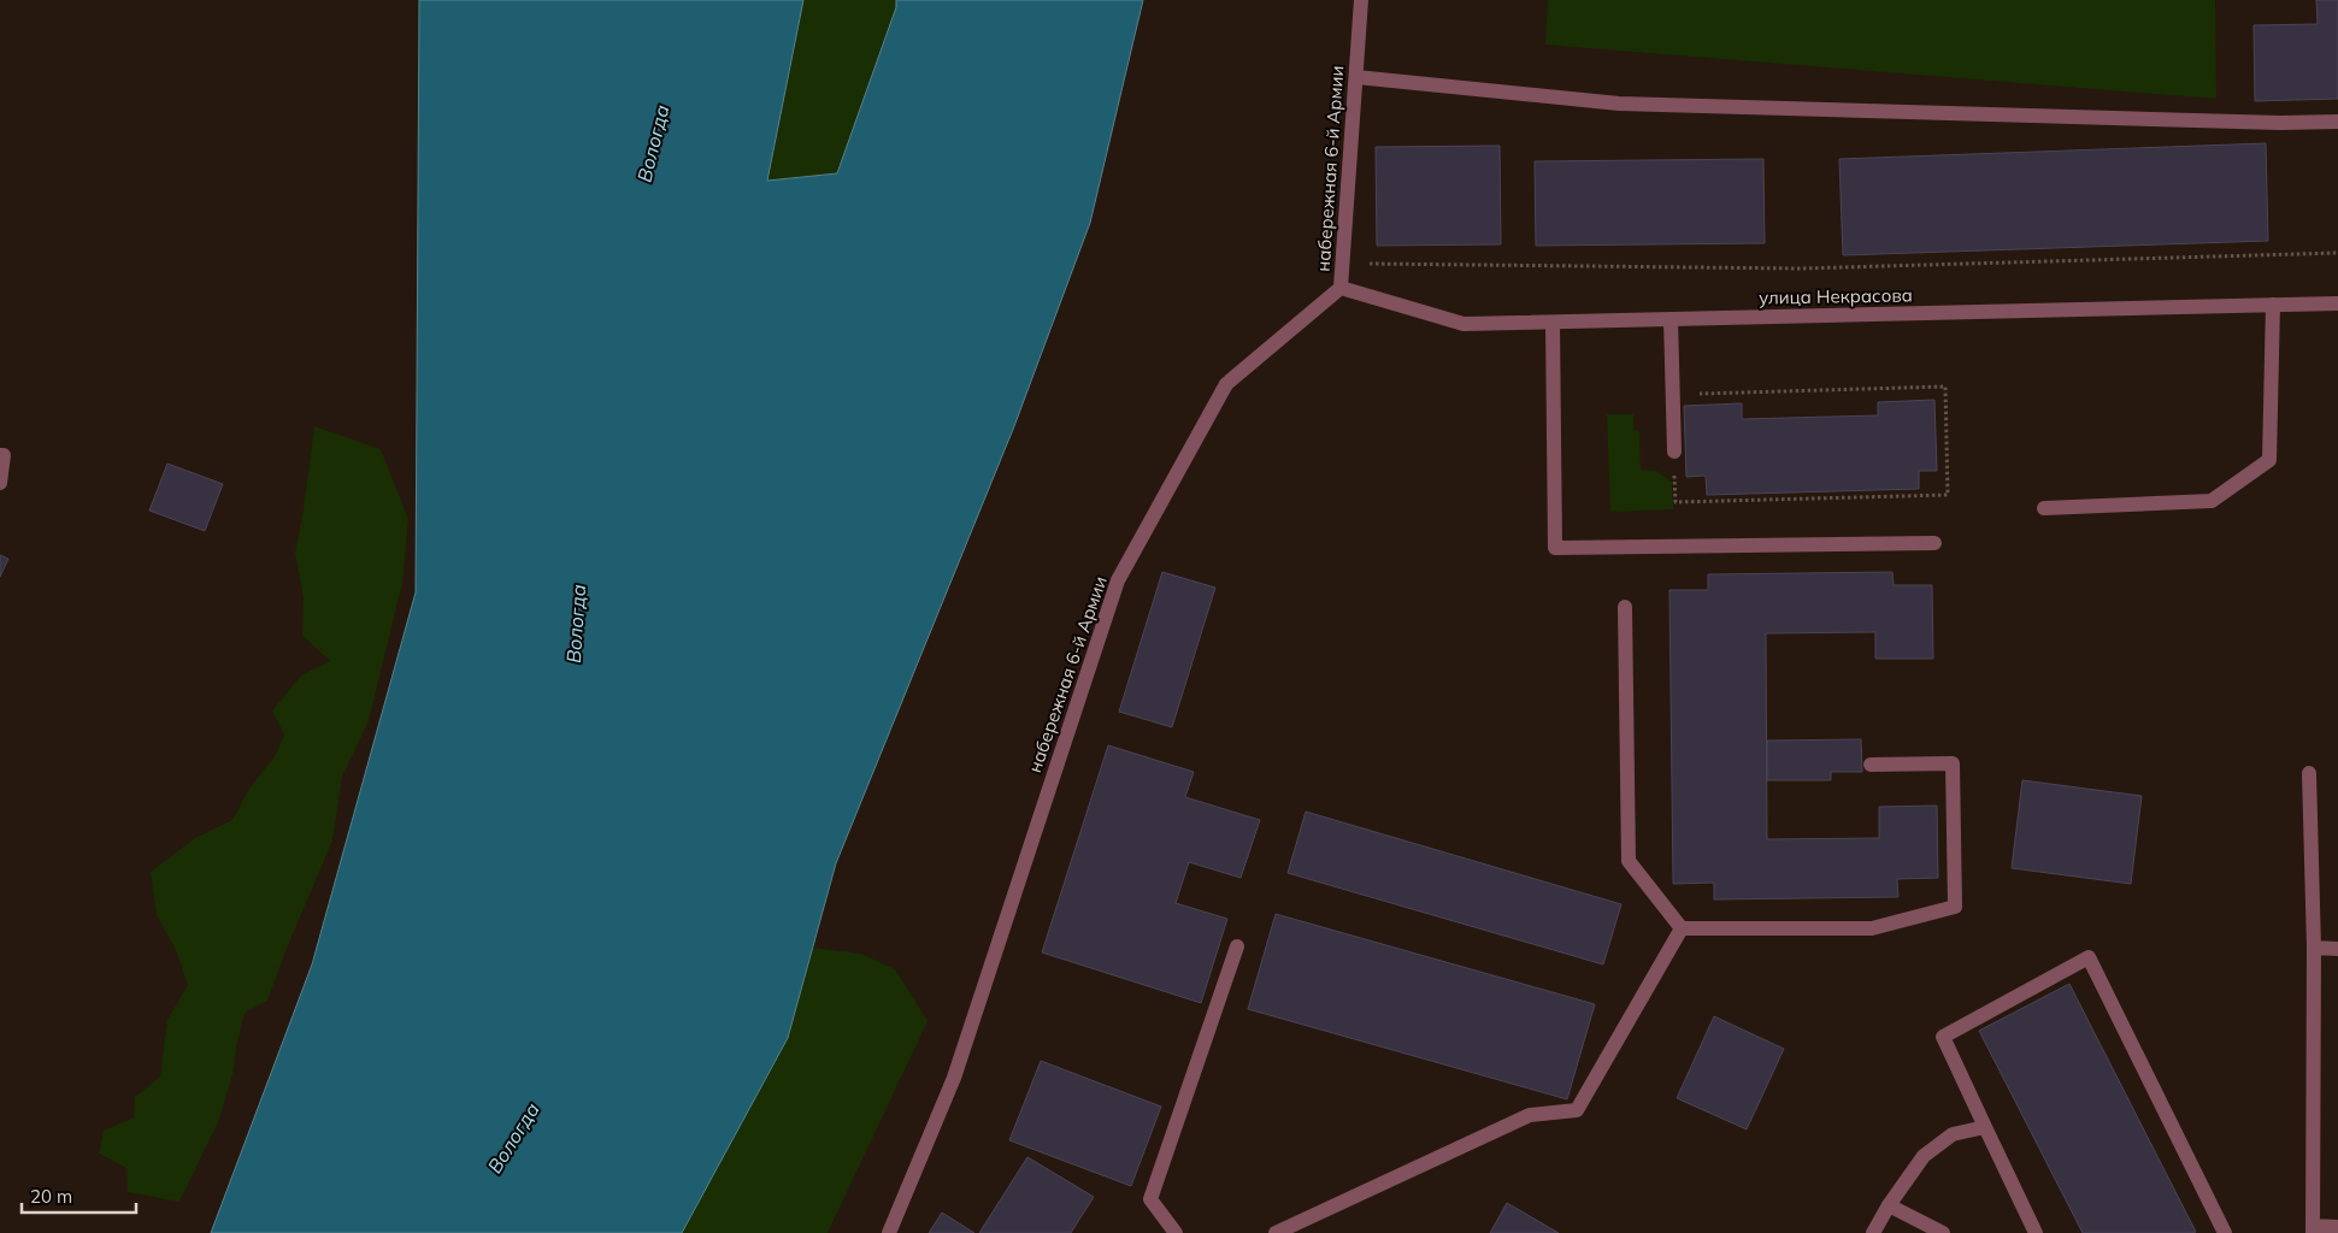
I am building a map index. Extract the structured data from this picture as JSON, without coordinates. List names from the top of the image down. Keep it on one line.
{"streets":{"street":["набережная 6-й Армии","улица Некрасова"]},"crossings":[["набережная 6-й Армии","улица Некрасова"]],"water":["Вологда"],"scale_bar":"20 m"}
